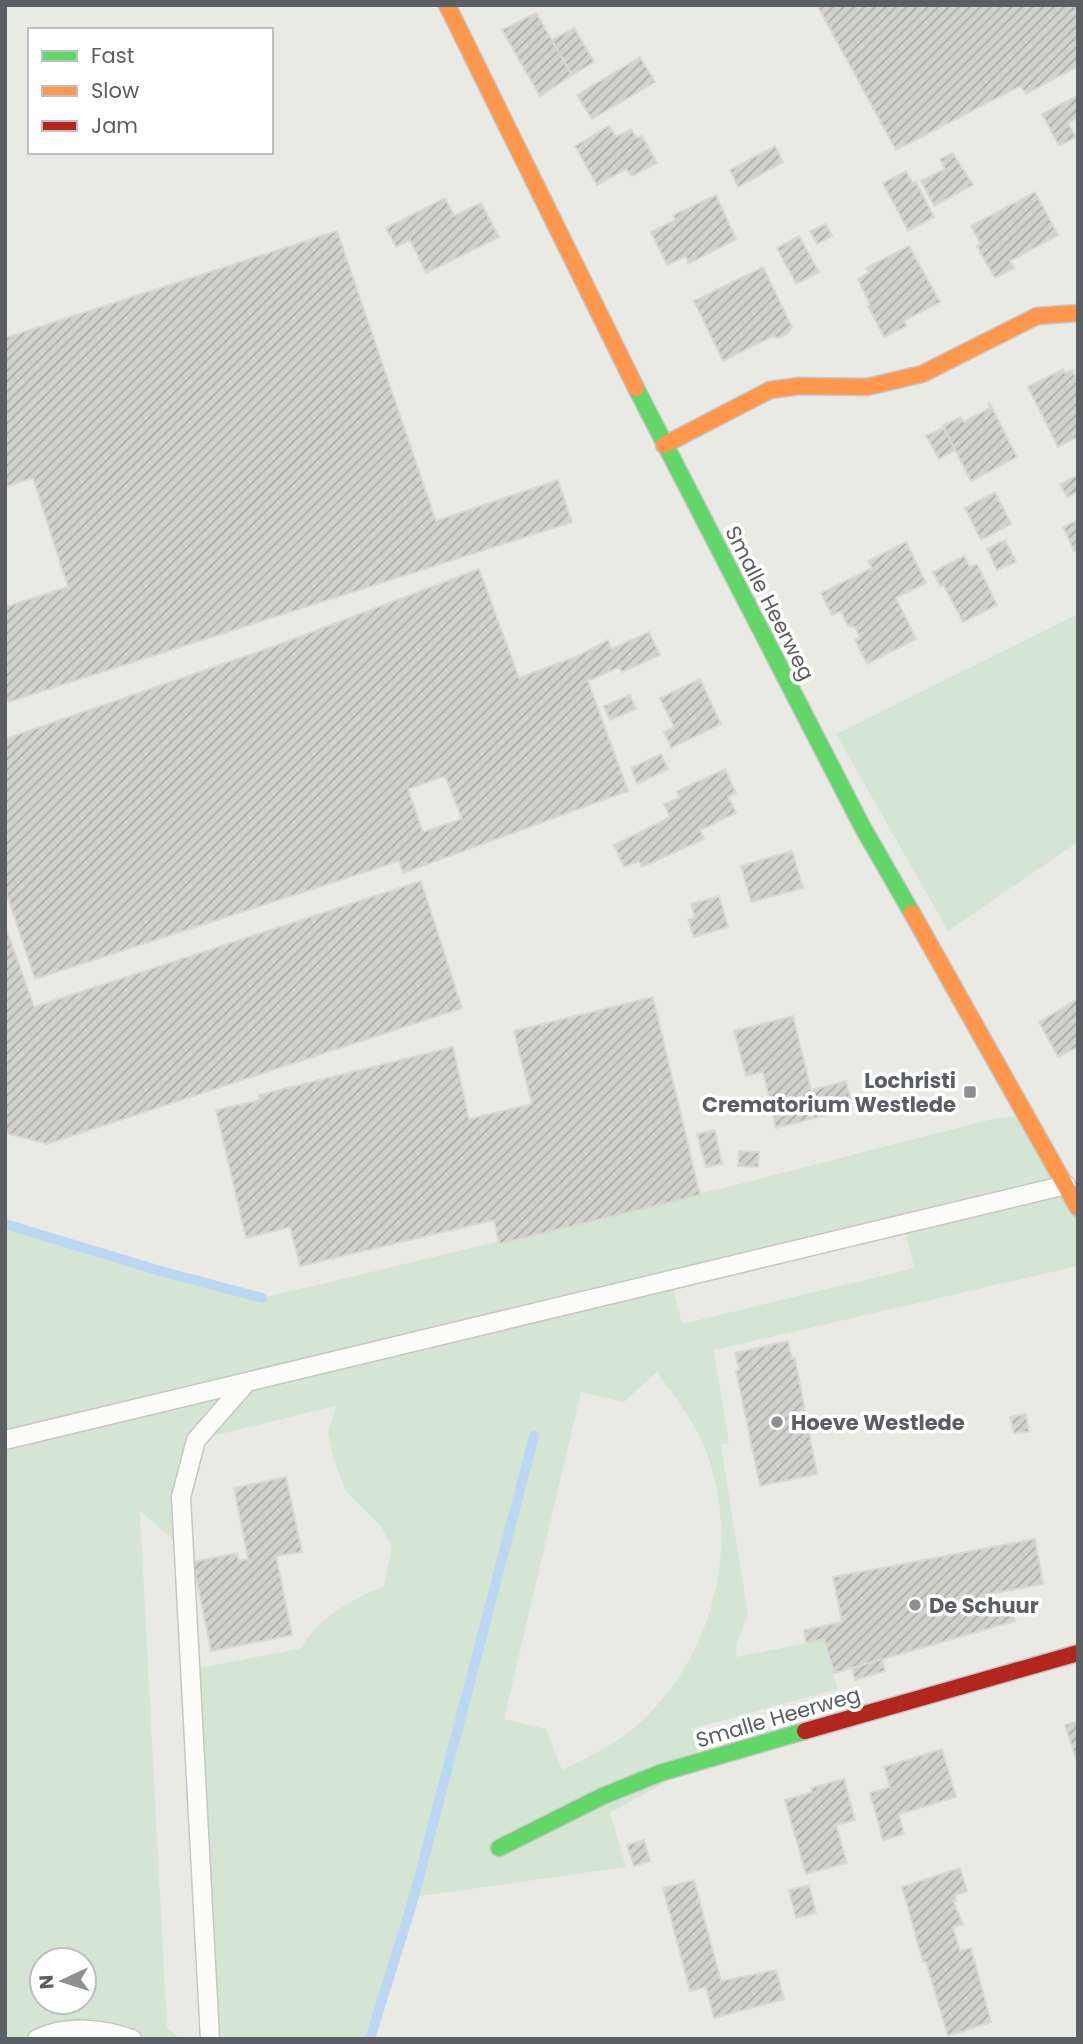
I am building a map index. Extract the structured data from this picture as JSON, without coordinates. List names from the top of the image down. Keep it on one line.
{"streets":{"street":["Smalle Heerweg"]},"places":{"transit":["Lochristi Crematorium Westlede"],"other":["Hoeve Westlede","De Schuur"]},"legend":["Fast","Slow","Jam"],"north":"left"}
